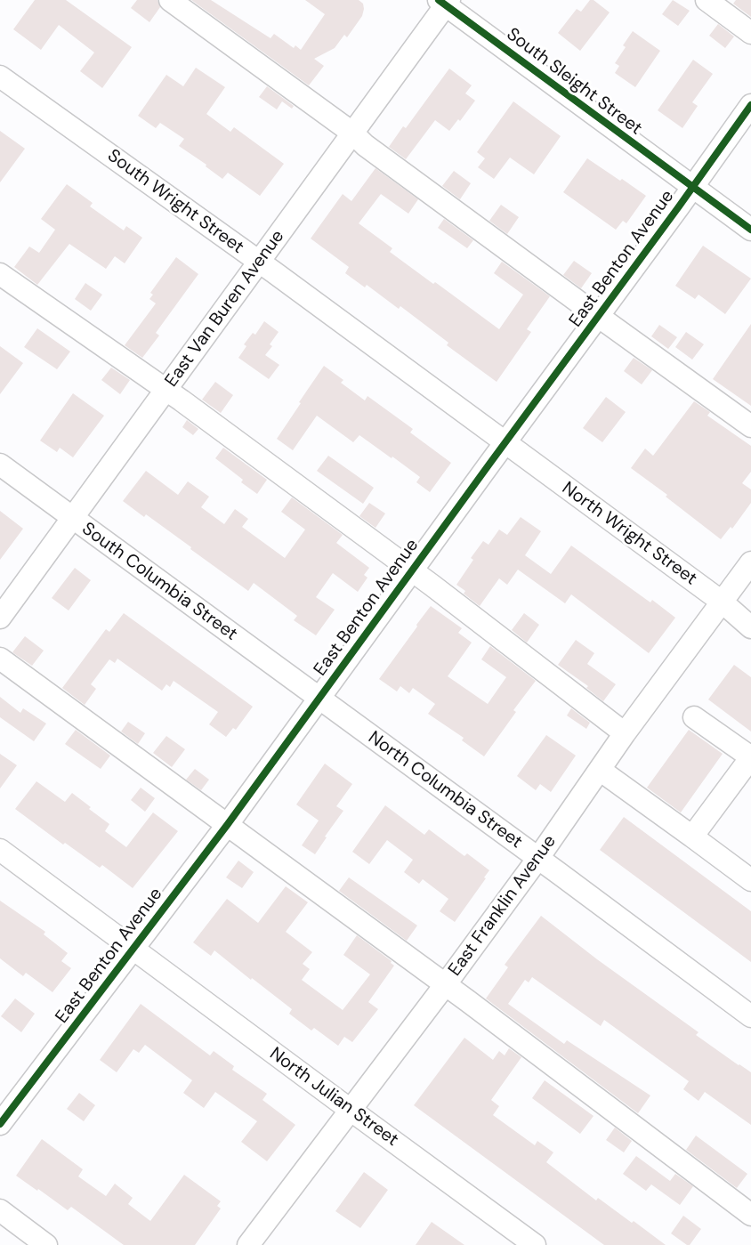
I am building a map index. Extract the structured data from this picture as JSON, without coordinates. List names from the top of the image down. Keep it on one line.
{"streets":{"street":["South Sleight Street","South Wright Street","East Benton Avenue","East Van Buren Avenue","North Wright Street","South Columbia Street","North Columbia Street","East Franklin Avenue","North Julian Street"]},"crossings":[["South Sleight Street","East Benton Avenue"],["South Sleight Street","East Van Buren Avenue"],["South Wright Street","East Benton Avenue"],["South Wright Street","East Van Buren Avenue"],["South Wright Street","North Wright Street"],["East Benton Avenue","North Wright Street"],["East Benton Avenue","South Columbia Street"],["East Benton Avenue","North Columbia Street"],["East Benton Avenue","North Julian Street"],["East Van Buren Avenue","South Columbia Street"],["North Wright Street","East Franklin Avenue"],["South Columbia Street","North Columbia Street"],["North Columbia Street","East Franklin Avenue"],["East Franklin Avenue","North Julian Street"]]}
